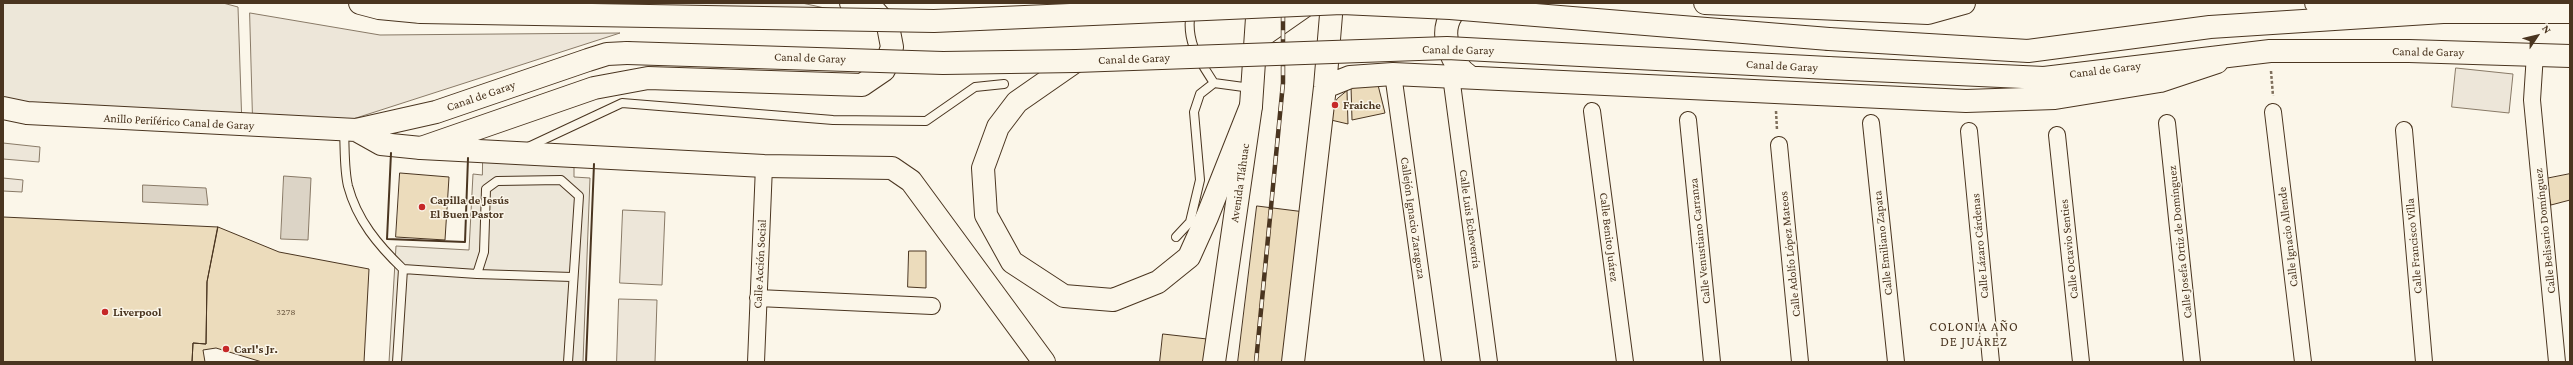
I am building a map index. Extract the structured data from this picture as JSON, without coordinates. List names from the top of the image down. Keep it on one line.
{"streets":{"main road":["Canal de Garay","Anillo Periférico Canal de Garay","Avenida Tláhuac"],"street":["Callejón Ignacio Zaragoza","Calle Luis Echeverría","Calle Belisario Domínguez","Calle Benito Juárez","Calle Ignacio Allende","Calle Venustiano Carranza","Calle Josefa Ortiz de Domínguez","Calle Emiliano Zapata","Calle Lázaro Cárdenas","Calle Francisco Villa","Calle Octavio Senties","Calle Adolfo López Mateos","Calle Acción Social"]},"crossings":[["Canal de Garay","Anillo Periférico Canal de Garay"],["Canal de Garay","Calle Belisario Domínguez"]],"districts":["COLONIA AÑO DE JUÁREZ"],"places":["Fraiche","Capilla de Jesús El Buen Pastor","Liverpool","Carl's Jr."],"house_numbers":["3278"],"north":"top right"}
